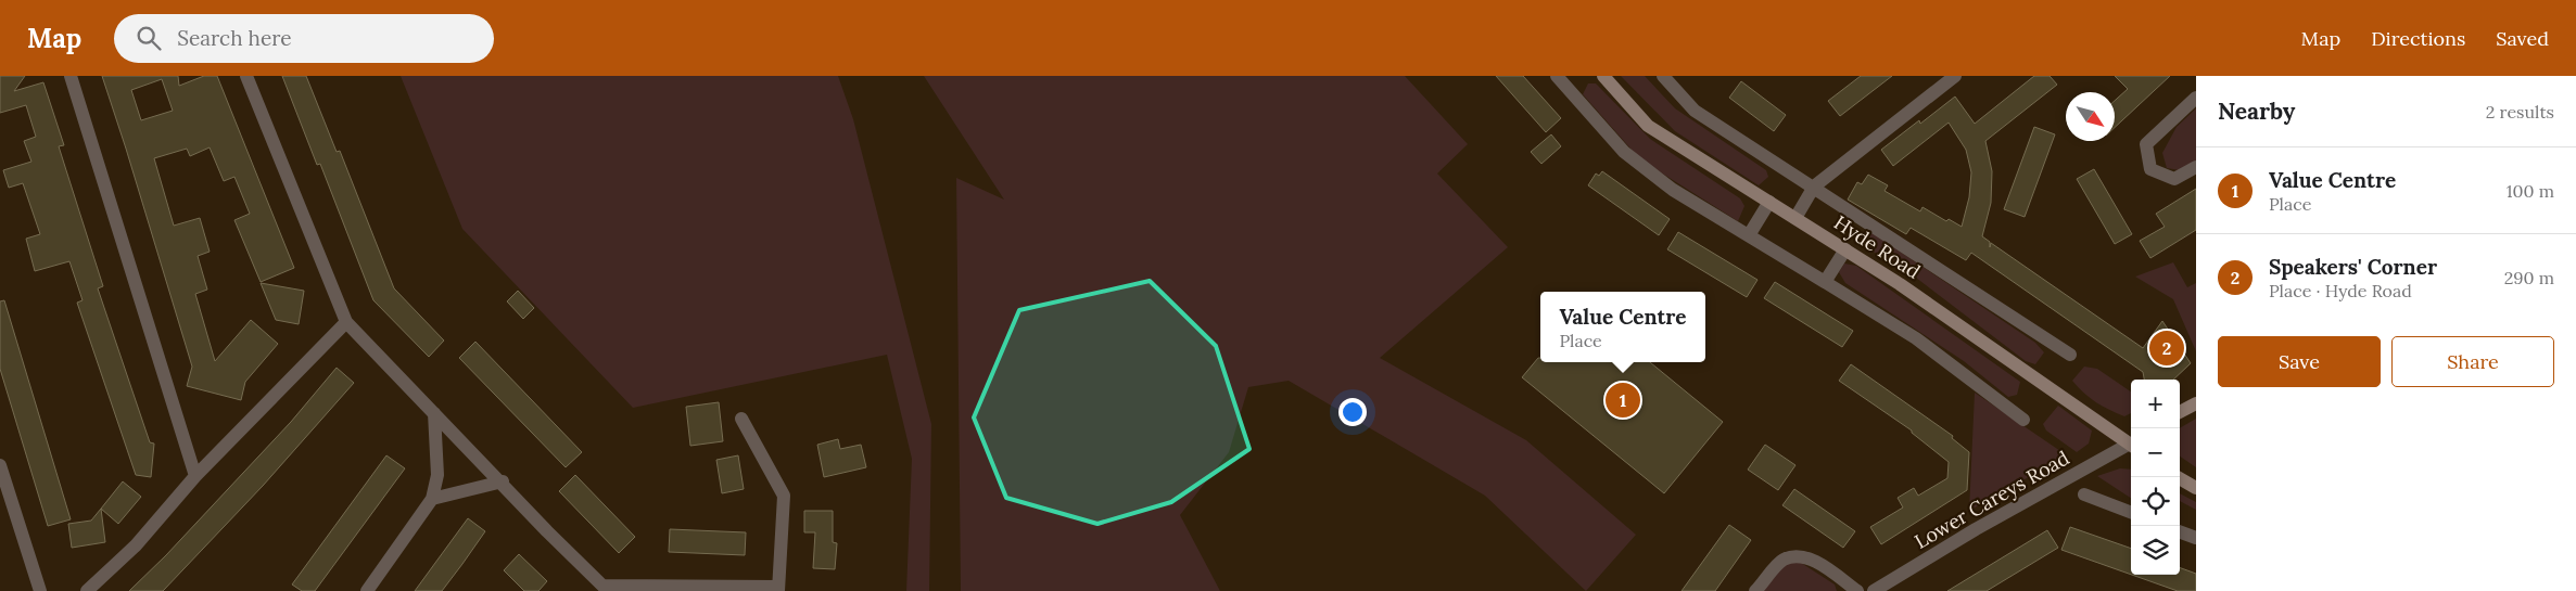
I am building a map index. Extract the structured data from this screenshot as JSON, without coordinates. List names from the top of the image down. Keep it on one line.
{"streets":{"street":["Hyde Road","Lower Careys Road"]},"north":"bottom right","page":{"header":"Map","search":"Search here","nav":["Map","Directions","Saved"],"heading":["Nearby","2 results"],"list":[{"mark":"1","name":"Value Centre","note":"Place","value":"100 m"},{"mark":"2","name":"Speakers' Corner","note":"Place · Hyde Road","value":"290 m"}],"popup":["Value Centre","Place"],"buttons":["Save","Share"],"pins":["2","1"],"map_buttons":["+","−"]}}
